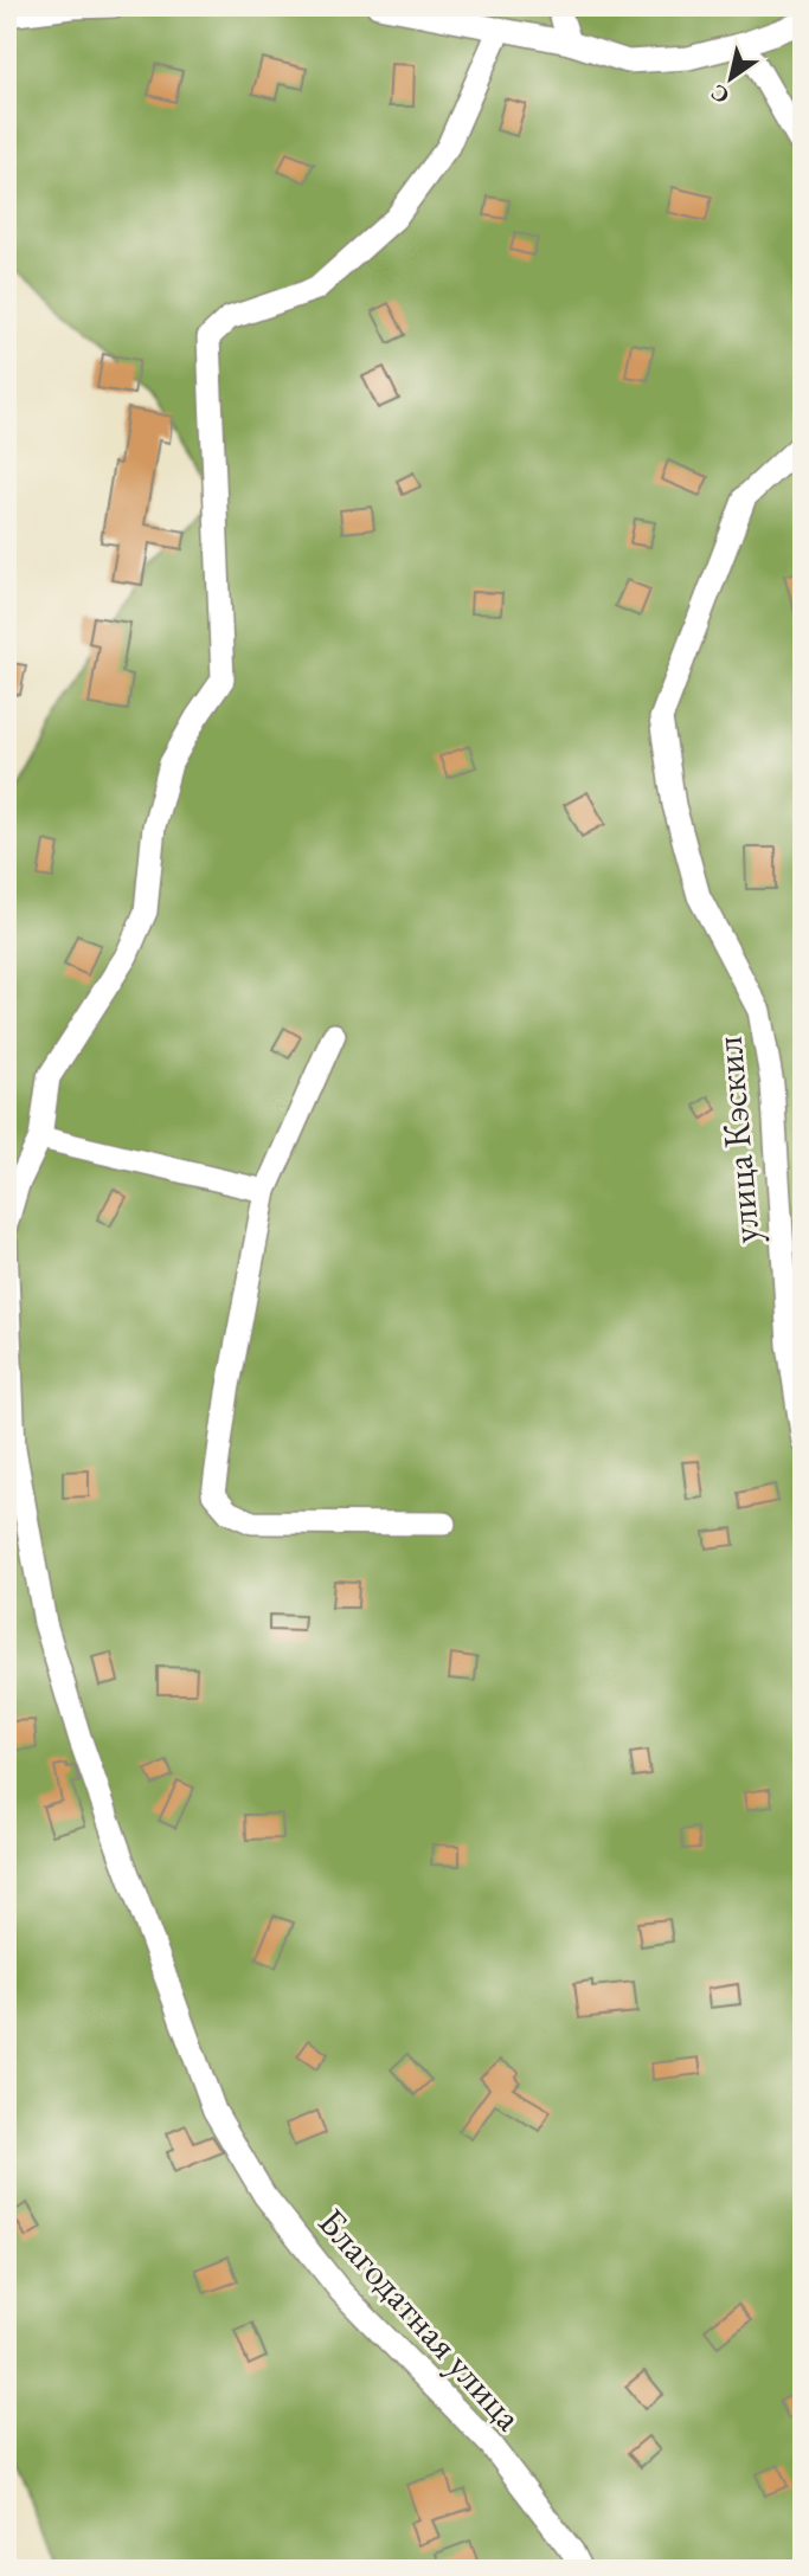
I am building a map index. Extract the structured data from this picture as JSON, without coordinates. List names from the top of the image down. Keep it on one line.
{"streets":{"street":["улица Кэскил","Благодатная улица"]},"north":"bottom left"}
